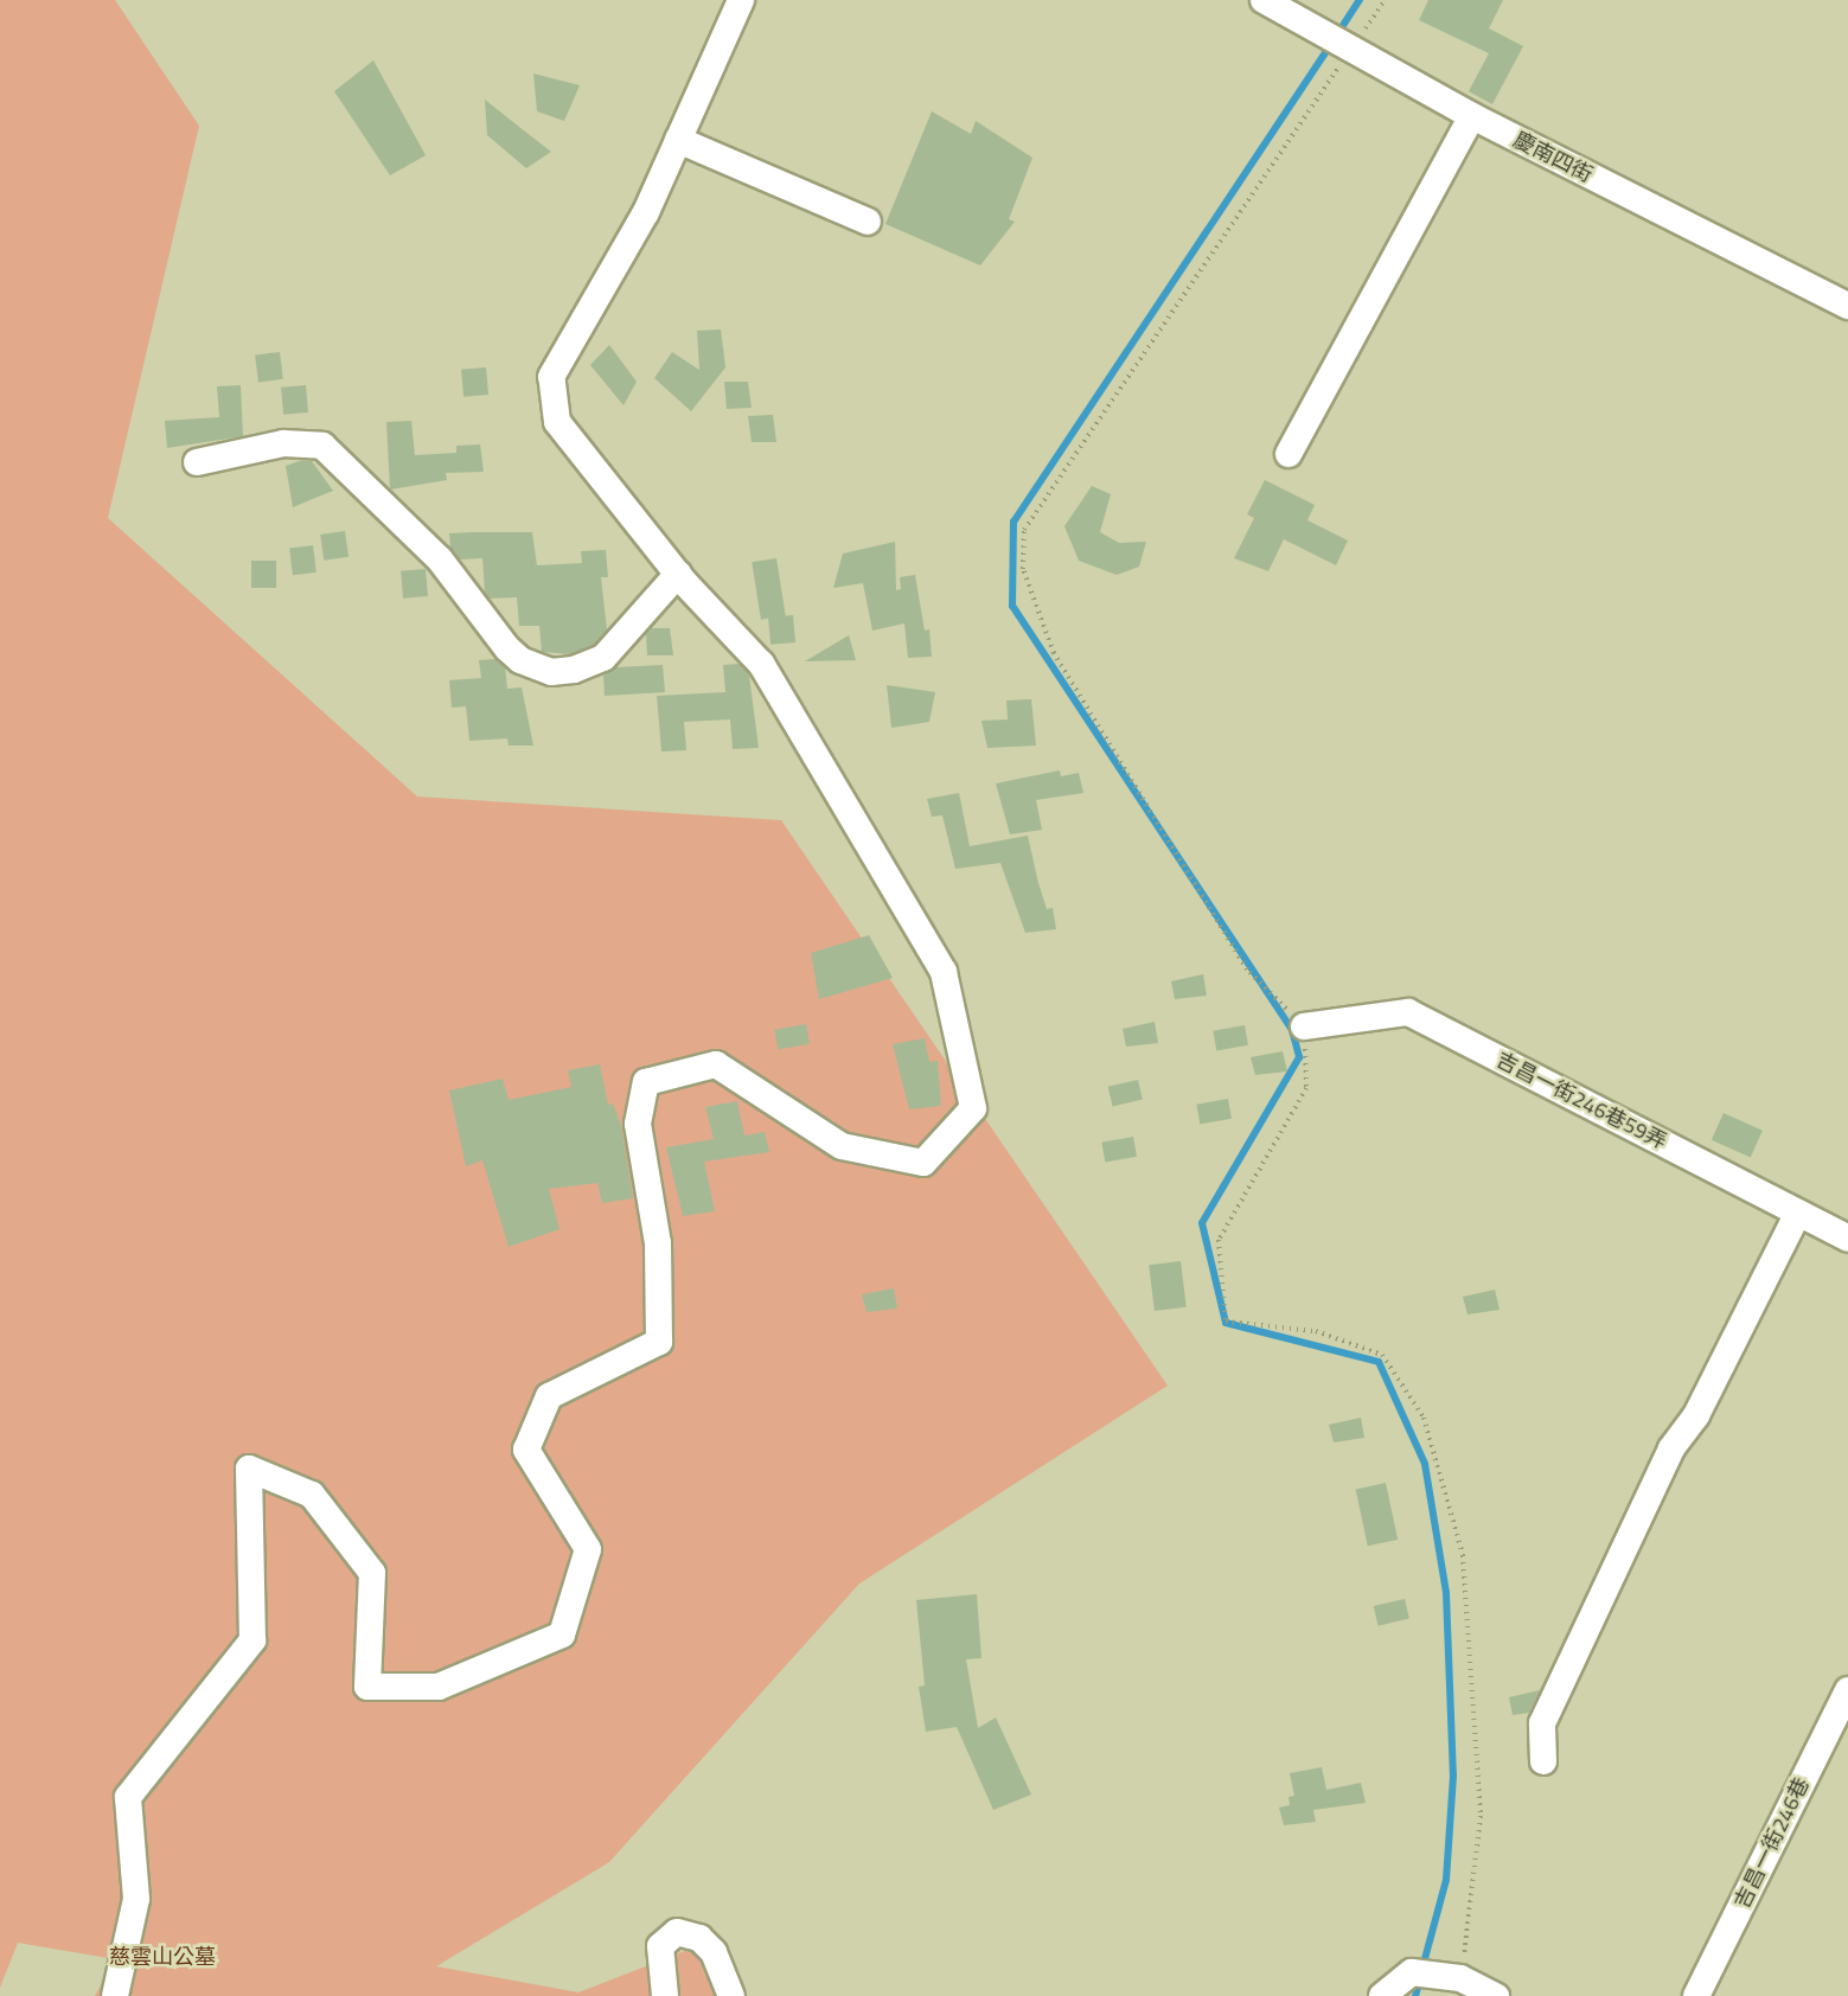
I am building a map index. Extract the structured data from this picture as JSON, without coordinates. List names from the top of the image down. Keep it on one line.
{"streets":{"street":["慶南四街","吉昌一街246巷59弄","吉昌一街246巷"]},"parks":["慈雲山公墓"]}
